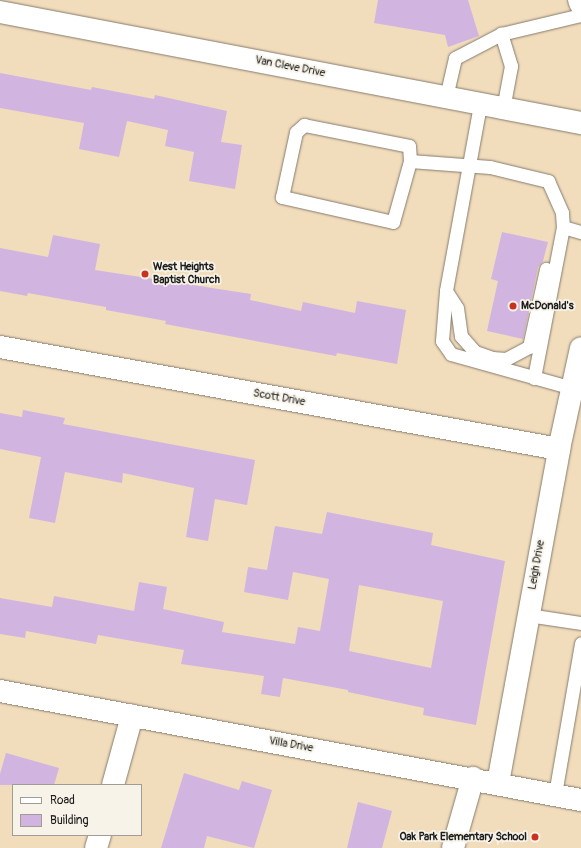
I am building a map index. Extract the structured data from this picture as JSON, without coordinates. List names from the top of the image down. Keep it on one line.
{"streets":{"street":["Van Cleve Drive","Scott Drive","Leigh Drive","Villa Drive"]},"crossings":[["Scott Drive","Leigh Drive"],["Leigh Drive","Villa Drive"]],"places":["West Heights Baptist Church","McDonald's","Oak Park Elementary School"],"legend":["Road","Building"]}
